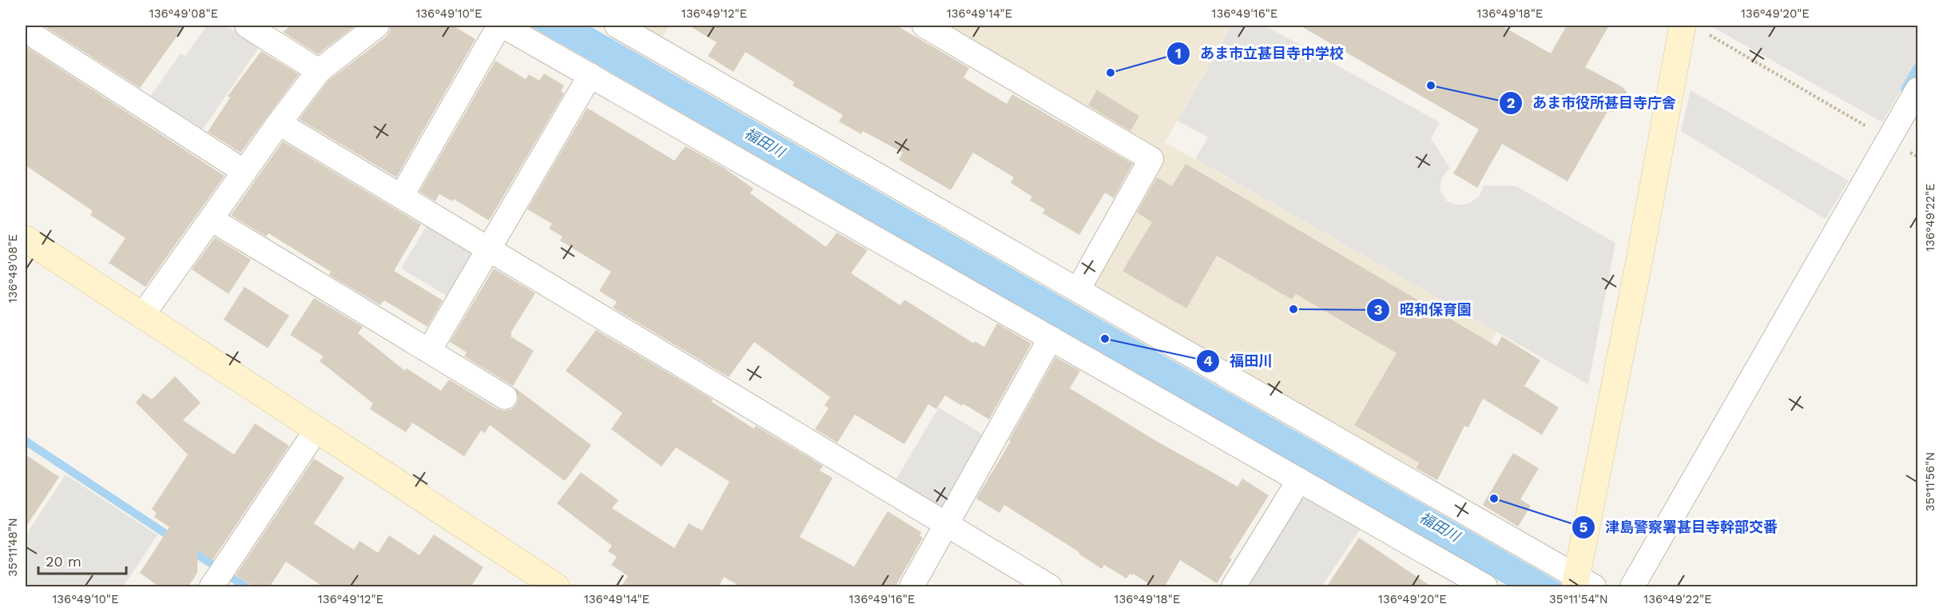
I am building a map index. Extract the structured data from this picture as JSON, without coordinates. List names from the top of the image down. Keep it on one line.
{"water":["福田川"],"places":["あま市立甚目寺中学校","あま市役所甚目寺庁舎","昭和保育園","福田川","津島警察署甚目寺幹部交番"],"scale_bar":"20 m","coordinates":["136°49'08\"E","136°49'10\"E","136°49'12\"E","136°49'14\"E","136°49'16\"E","136°49'18\"E","136°49'20\"E","136°49'22\"E","35°11'56\"N","35°11'48\"N","35°11'54\"N"]}
